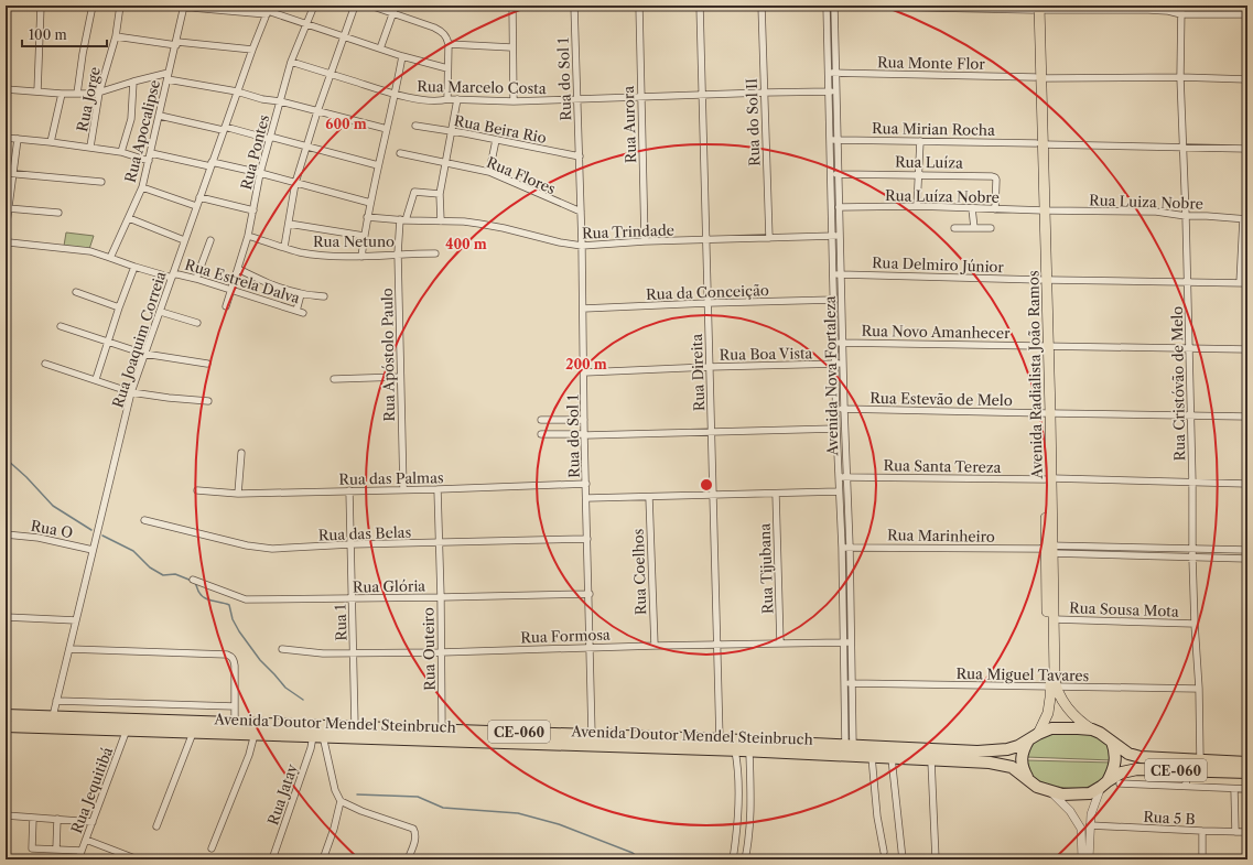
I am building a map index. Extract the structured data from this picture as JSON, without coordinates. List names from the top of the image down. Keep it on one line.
{"streets":{"highway":["Avenida Doutor Mendel Steinbruch","CE-060"],"main road":["Avenida Radialista João Ramos"],"street":["Rua Monte Flor","Rua do Sol 1","Rua Marcelo Costa","Rua Jorge","Rua do Sol II","Rua Aurora","Rua Beira Rio","Rua Mirian Rocha","Rua Apocalipse","Rua Pontes","Rua Luíza","Rua Flores","Rua Luíza Nobre","Rua Luiza Nobre","Rua Trindade","Rua Netuno","Rua Delmiro Júnior","Rua Estrela Dalva","Rua da Conceição","Rua Novo Amanhecer","Rua Joaquim Correia","Rua Boa Vista","Rua Apóstolo Paulo","Rua Direita","Avenida Nova Fortaleza","Rua Cristóvão de Melo","Rua Estevão de Melo","Rua Santa Tereza","Rua das Palmas","Rua O","Rua das Belas","Rua Marinheiro","Rua Tijubana","Rua Coelhos","Rua Glória","Rua Sousa Mota","Rua 1","Rua Formosa","Rua Outeiro","Rua Miguel Tavares","Rua Jequitibá","Rua Jatay","Rua 5 B"]},"crossings":[["Rua Monte Flor","Avenida Radialista João Ramos"],["Rua Monte Flor","Avenida Nova Fortaleza"],["Rua Monte Flor","Rua Cristóvão de Melo"],["Rua do Sol 1","Rua Marcelo Costa"],["Rua do Sol 1","Rua Beira Rio"],["Rua do Sol 1","Rua Flores"],["Rua do Sol 1","Rua Trindade"],["Rua do Sol 1","Rua da Conceição"],["Rua do Sol 1","Rua Boa Vista"],["Rua do Sol 1","Rua das Palmas"],["Rua do Sol 1","Rua das Belas"],["Rua do Sol 1","Rua Glória"],["Rua do Sol 1","Rua Formosa"],["Rua do Sol 1","Avenida Doutor Mendel Steinbruch"],["Rua Marcelo Costa","Rua do Sol II"],["Rua Marcelo Costa","Rua Aurora"],["Rua Marcelo Costa","Rua Pontes"],["Rua Marcelo Costa","Rua Direita"],["Rua Marcelo Costa","Avenida Nova Fortaleza"],["Rua do Sol II","Rua Trindade"],["Rua Aurora","Rua Trindade"],["Rua Mirian Rocha","Avenida Radialista João Ramos"],["Rua Mirian Rocha","Avenida Nova Fortaleza"],["Rua Mirian Rocha","Rua Cristóvão de Melo"],["Rua Apocalipse","Rua Estrela Dalva"],["Rua Pontes","Rua Netuno"],["Rua Pontes","Rua Estrela Dalva"],["Rua Luíza","Rua Luíza Nobre"],["Rua Luíza","Avenida Nova Fortaleza"],["Rua Luíza Nobre","Rua Luiza Nobre"],["Rua Luíza Nobre","Avenida Radialista João Ramos"],["Rua Luíza Nobre","Avenida Nova Fortaleza"],["Rua Luiza Nobre","Avenida Radialista João Ramos"],["Rua Luiza Nobre","Rua Cristóvão de Melo"],["Rua Trindade","Rua Apóstolo Paulo"],["Rua Trindade","Rua Direita"],["Rua Trindade","Avenida Nova Fortaleza"],["Rua Netuno","Rua Apóstolo Paulo"],["Rua Delmiro Júnior","Avenida Radialista João Ramos"],["Rua Delmiro Júnior","Avenida Nova Fortaleza"],["Rua Delmiro Júnior","Rua Cristóvão de Melo"],["Rua Estrela Dalva","Rua Joaquim Correia"],["Rua da Conceição","Rua Direita"],["Rua da Conceição","Avenida Nova Fortaleza"],["Rua Novo Amanhecer","Avenida Radialista João Ramos"],["Rua Novo Amanhecer","Avenida Nova Fortaleza"],["Rua Novo Amanhecer","Rua Cristóvão de Melo"],["Rua Joaquim Correia","Rua O"],["Rua Joaquim Correia","Avenida Doutor Mendel Steinbruch"],["Rua Boa Vista","Rua Direita"],["Rua Boa Vista","Avenida Nova Fortaleza"],["Rua Apóstolo Paulo","Rua das Palmas"],["Rua Direita","Rua Formosa"],["Rua Direita","Avenida Doutor Mendel Steinbruch"],["Avenida Radialista João Ramos","Rua Estevão de Melo"],["Avenida Radialista João Ramos","Rua Santa Tereza"],["Avenida Radialista João Ramos","Rua Marinheiro"],["Avenida Radialista João Ramos","Rua Sousa Mota"],["Avenida Radialista João Ramos","Rua Miguel Tavares"],["Avenida Radialista João Ramos","Avenida Doutor Mendel Steinbruch"],["Avenida Radialista João Ramos","CE-060"],["Avenida Nova Fortaleza","Rua Estevão de Melo"],["Avenida Nova Fortaleza","Rua Santa Tereza"],["Avenida Nova Fortaleza","Rua Marinheiro"],["Avenida Nova Fortaleza","Rua Formosa"],["Avenida Nova Fortaleza","Rua Miguel Tavares"],["Avenida Nova Fortaleza","Avenida Doutor Mendel Steinbruch"],["Rua Cristóvão de Melo","Rua Estevão de Melo"],["Rua Cristóvão de Melo","Rua Santa Tereza"],["Rua Cristóvão de Melo","Rua Sousa Mota"],["Rua Cristóvão de Melo","Rua Miguel Tavares"],["Rua Cristóvão de Melo","CE-060"],["Rua das Palmas","Rua 1"],["Rua das Palmas","Rua Outeiro"],["Rua das Belas","Rua 1"],["Rua das Belas","Rua Outeiro"],["Rua Tijubana","Rua Formosa"],["Rua Coelhos","Rua Formosa"],["Rua Glória","Rua 1"],["Rua Glória","Rua Outeiro"],["Rua 1","Rua Formosa"],["Rua 1","Avenida Doutor Mendel Steinbruch"],["Rua Formosa","Rua Outeiro"],["Rua Outeiro","Avenida Doutor Mendel Steinbruch"],["Avenida Doutor Mendel Steinbruch","CE-060"],["Avenida Doutor Mendel Steinbruch","Rua Jequitibá"],["Avenida Doutor Mendel Steinbruch","Rua Jatay"]],"scale_bar":"100 m","rings":["600 m","400 m","200 m"]}
